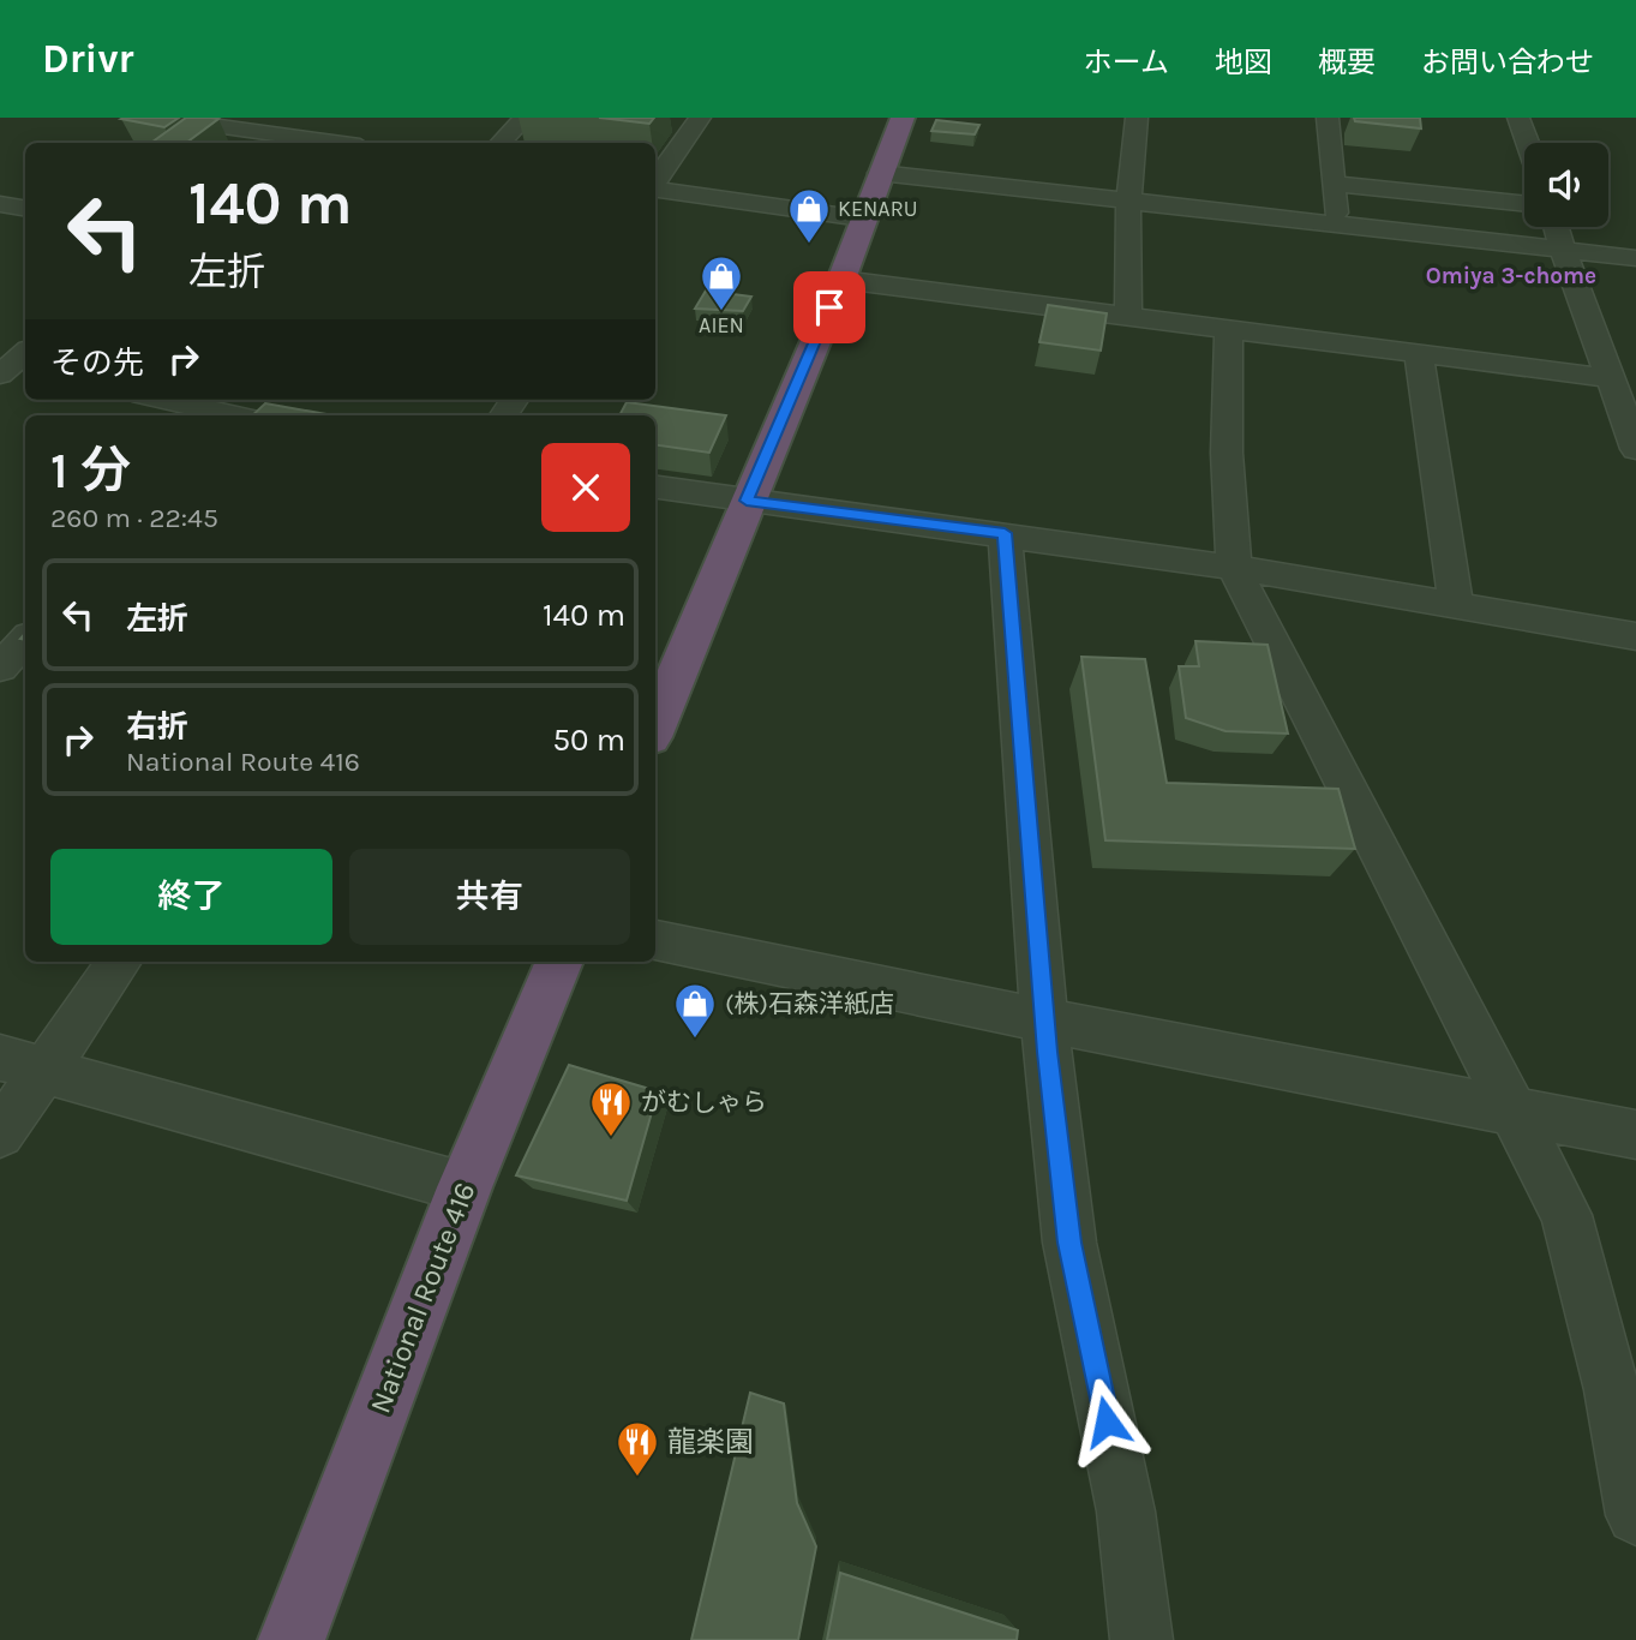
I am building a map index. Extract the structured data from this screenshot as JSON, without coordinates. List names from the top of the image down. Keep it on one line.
{"streets":{"highway":["National Route 416"]},"districts":["Omiya 3-chome"],"places":{"shop":["KENARU","AIEN","(株)石森洋紙店"],"restaurant":["がむしゃら","龍楽園"]},"page":{"header":"Drivr","nav":["ホーム","地図","概要","お問い合わせ"],"turn":["140 m","左折"],"then":"その先","heading":["1 分","260 m · 22:45"],"list":[{"name":"左折","value":"140 m"},{"name":"右折","note":"National Route 416","value":"50 m"}],"buttons":["終了","共有"]}}
